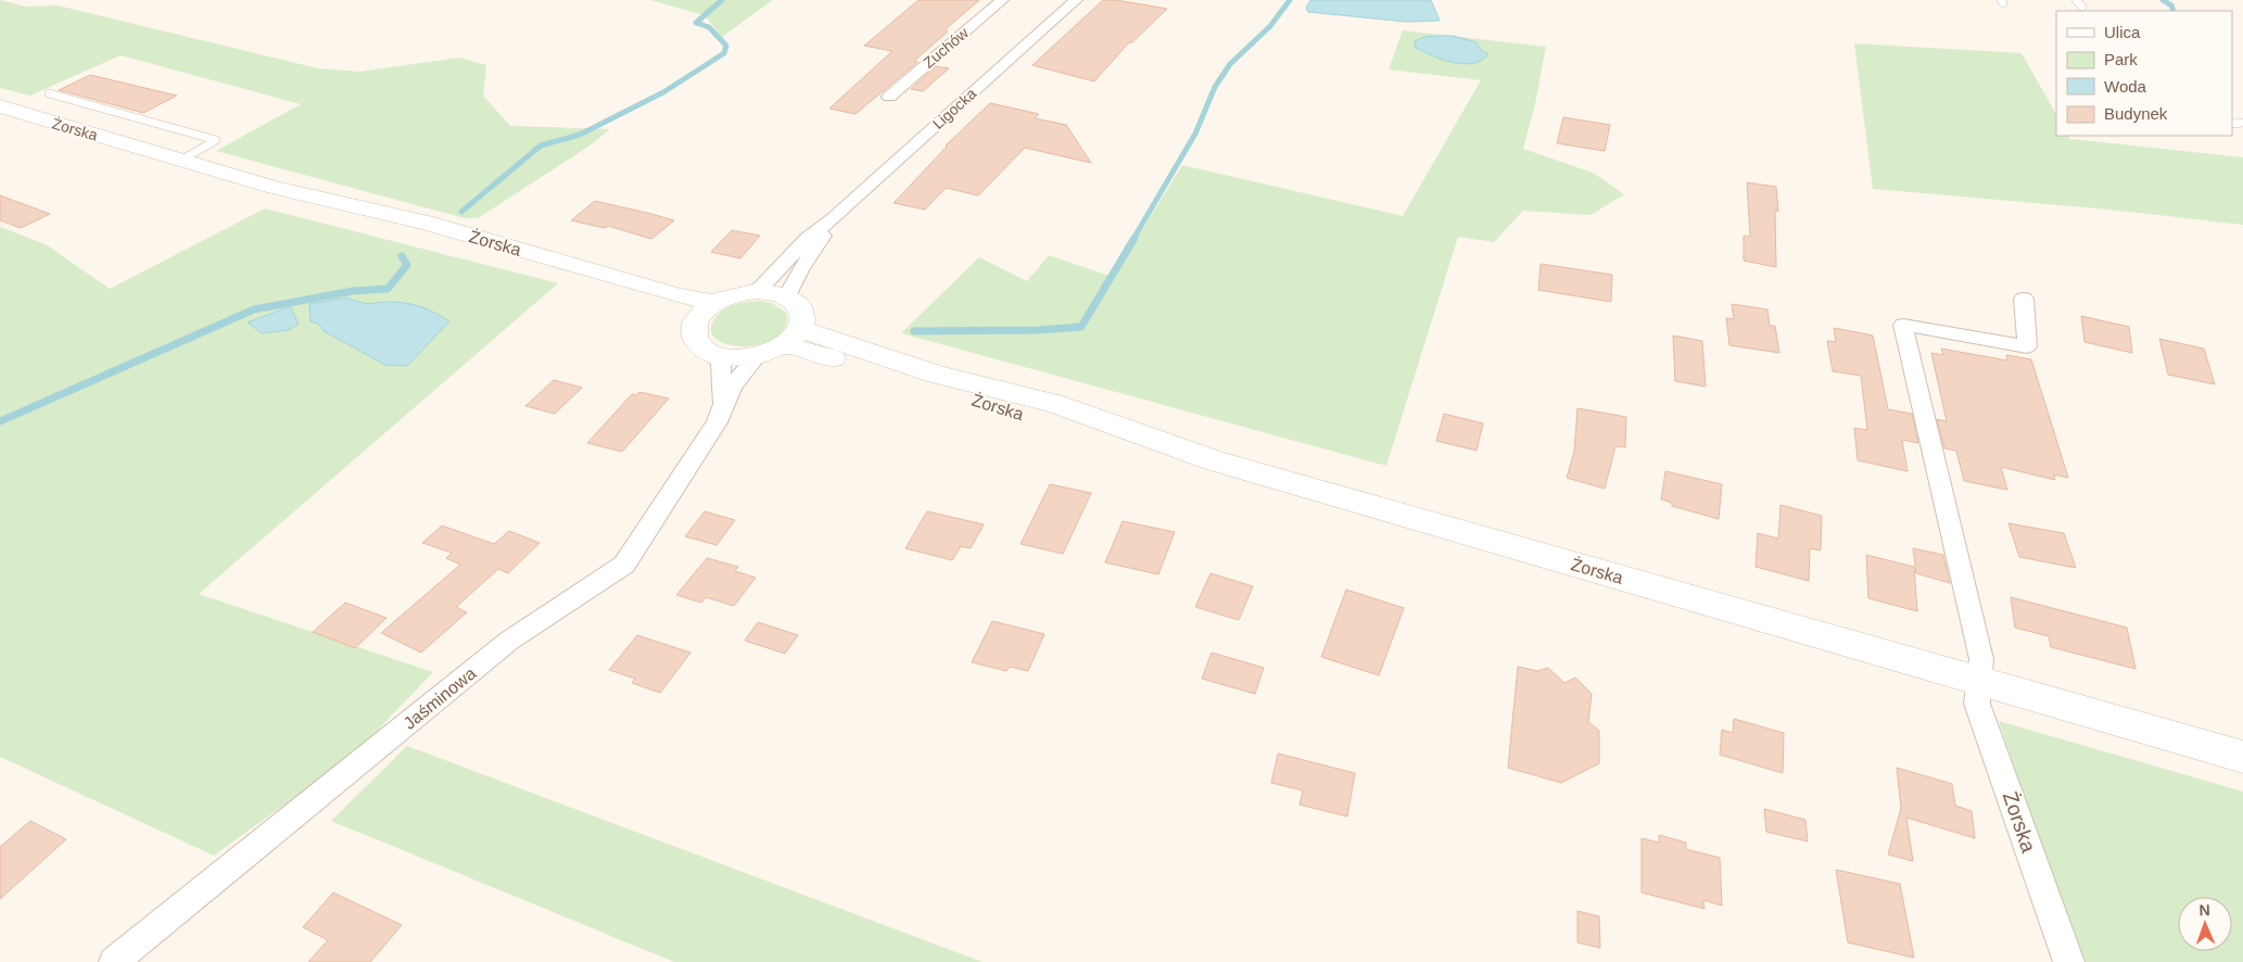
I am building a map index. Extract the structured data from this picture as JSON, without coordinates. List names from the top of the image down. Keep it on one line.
{"streets":{"main road":["Żorska"],"street":["Zuchów","Ligocka","Jaśminowa"]},"crossings":[["Ligocka","Żorska"],["Ligocka","Jaśminowa"],["Żorska","Jaśminowa"]],"legend":["Ulica","Park","Woda","Budynek"],"north":"top"}
